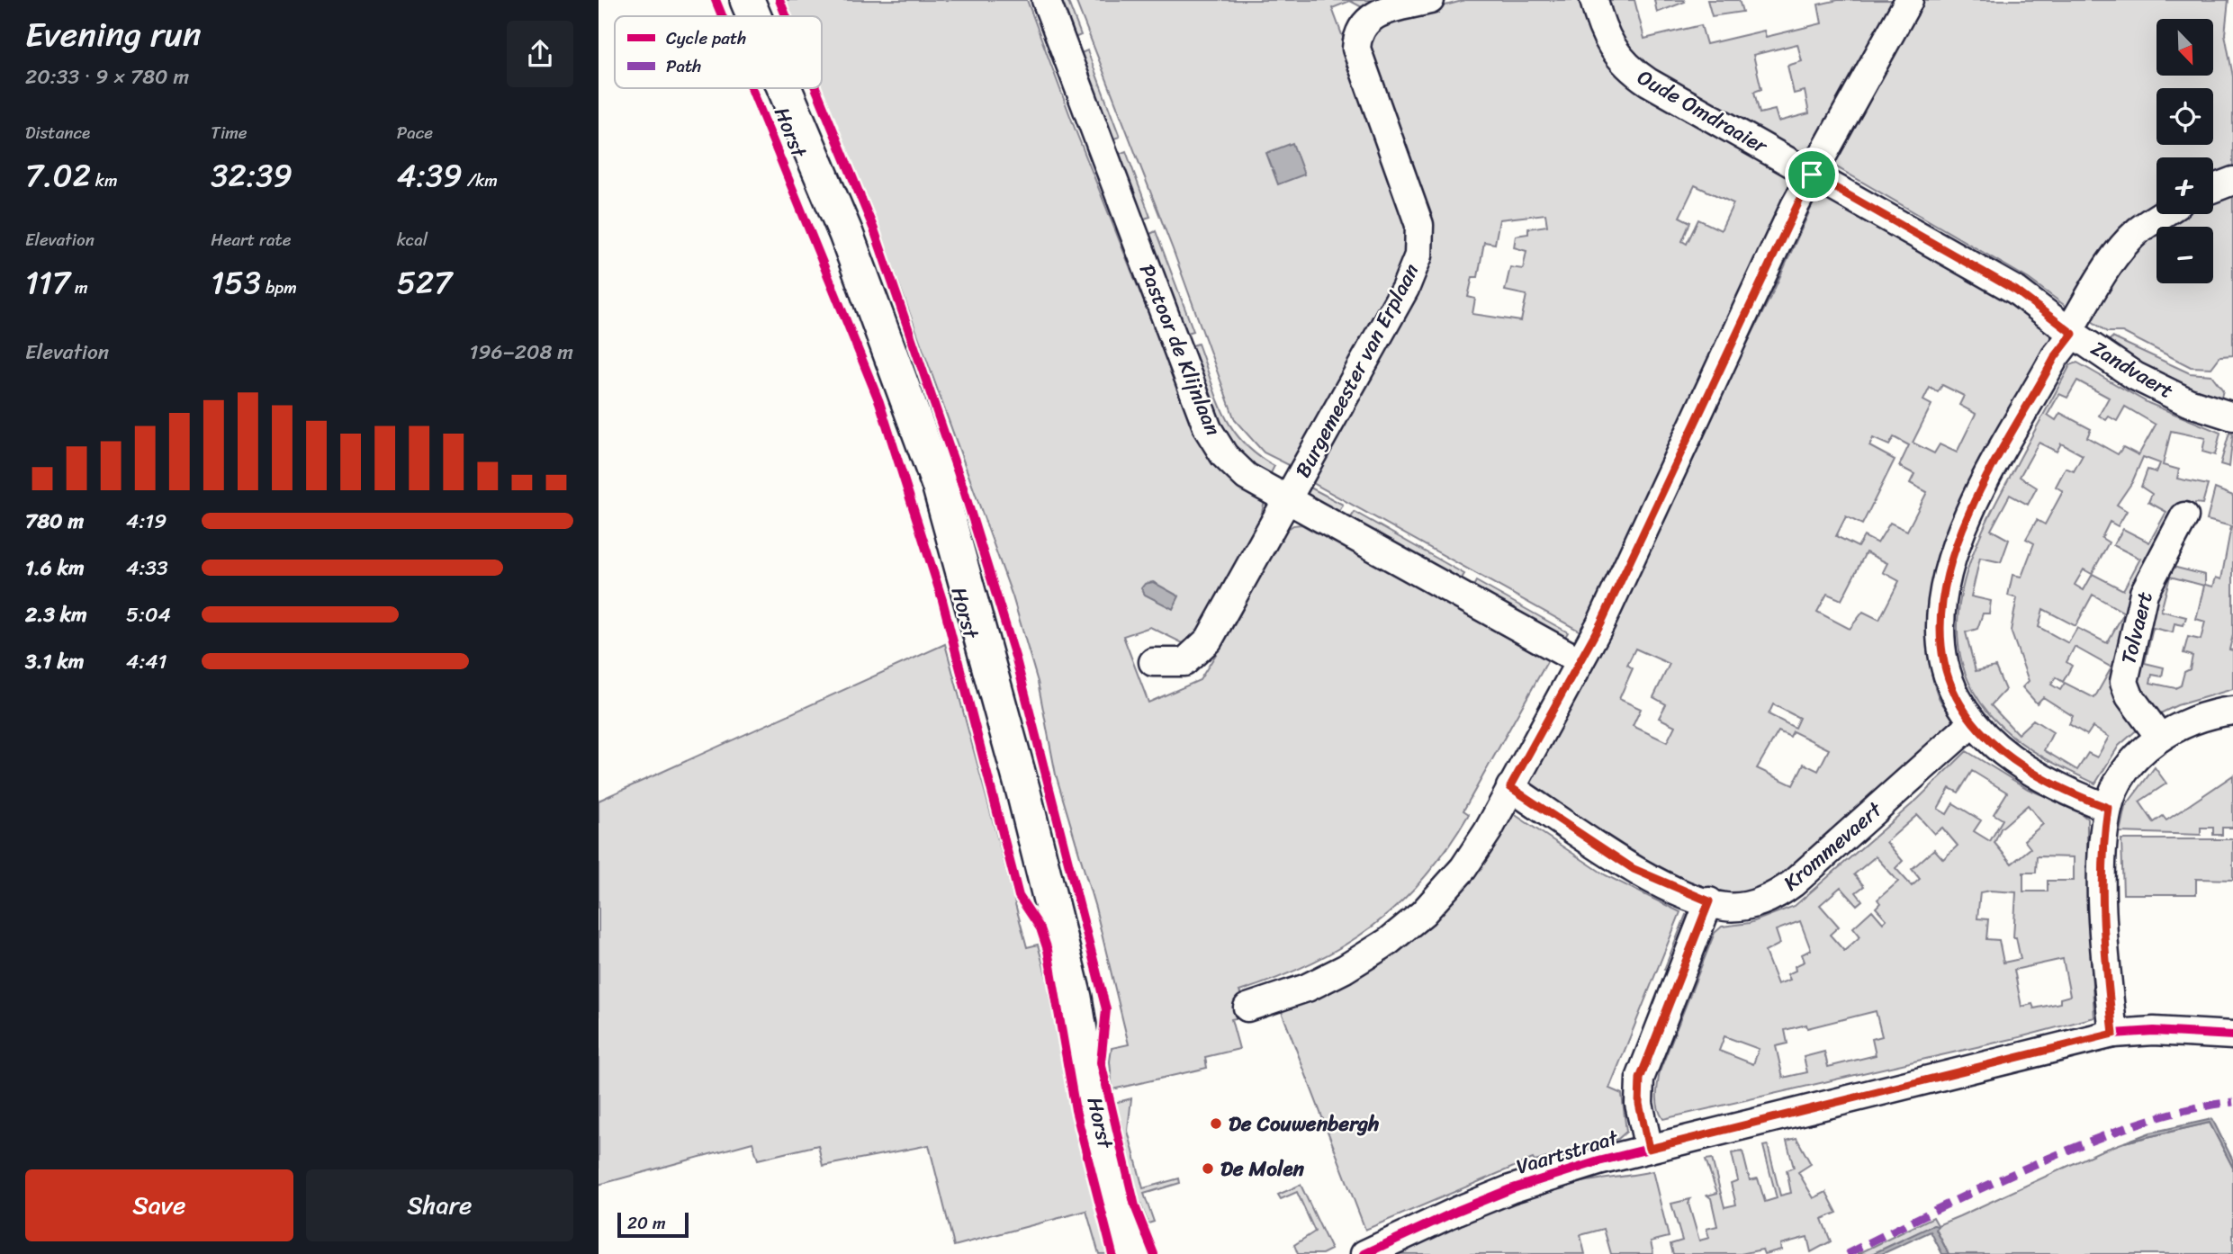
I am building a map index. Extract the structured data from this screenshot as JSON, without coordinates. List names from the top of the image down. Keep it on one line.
{"streets":{"street":["Oude Omdraaier","Horst","Pastoor de Klijnlaan","Zandvaert","Burgemeester van Erplaan","Tolvaert","Krommevaert","Vaartstraat"]},"crossings":[["Oude Omdraaier","Zandvaert"],["Pastoor de Klijnlaan","Burgemeester van Erplaan"]],"places":["De Couwenbergh","De Molen"],"legend":["Cycle path","Path"],"scale_bar":"20 m","north":"bottom right","page":{"heading":["Evening run","20:33 · 9 × 780 m"],"map_buttons":["+","−"],"stats":[["Distance","7.02 km"],["Time","32:39"],["Pace","4:39 /km"],["Elevation","117 m"],["Heart rate","153 bpm"],["kcal","527"]],"chart":["Elevation","196–208 m"],"list":[{"name":"780 m","note":"4:19"},{"name":"1.6 km","note":"4:33"},{"name":"2.3 km","note":"5:04"},{"name":"3.1 km","note":"4:41"}],"buttons":["Save","Share"],"scale":"20 m"}}
